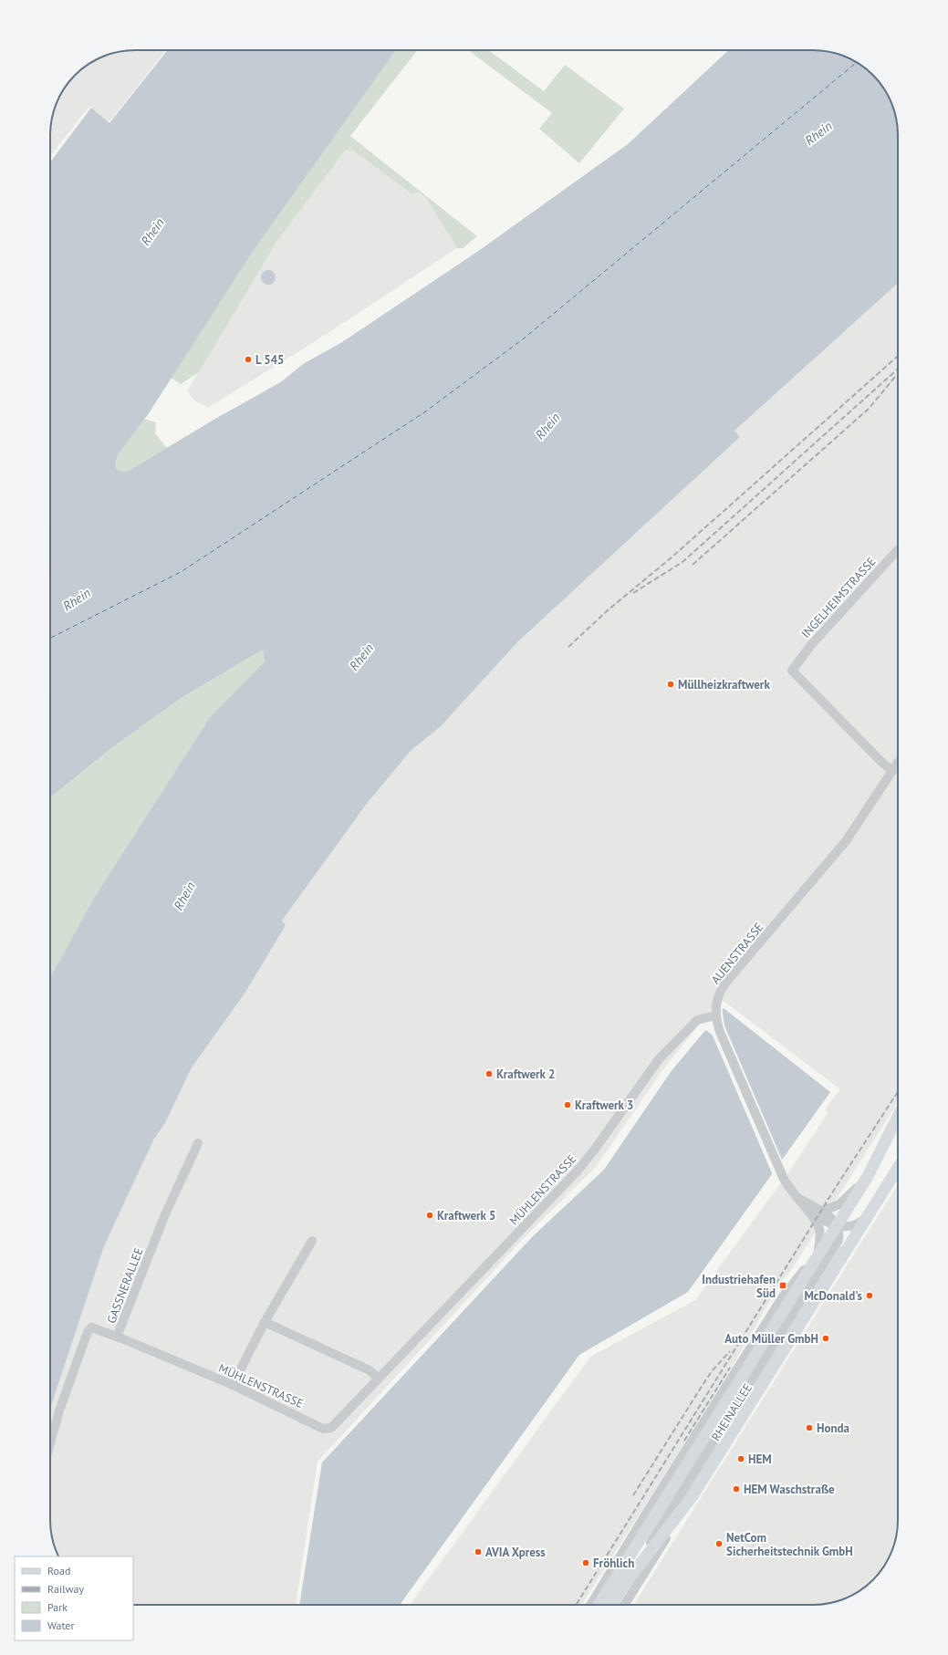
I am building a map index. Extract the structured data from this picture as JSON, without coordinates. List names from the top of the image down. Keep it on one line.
{"streets":{"main road":["RHEINALLEE"],"street":["INGELHEIMSTRASSE","AUENSTRASSE","MÜHLENSTRASSE","GASSNERALLEE"]},"crossings":[["INGELHEIMSTRASSE","AUENSTRASSE"],["AUENSTRASSE","MÜHLENSTRASSE"],["AUENSTRASSE","RHEINALLEE"],["MÜHLENSTRASSE","GASSNERALLEE"]],"water":["Rhein"],"places":{"other":["L 545","Müllheizkraftwerk","Kraftwerk 2","Kraftwerk 3","Kraftwerk 5","McDonald's","Auto Müller GmbH","Honda","HEM","HEM Waschstraße","NetCom Sicherheitstechnik GmbH","AVIA Xpress","Fröhlich"],"transit":["Industriehafen Süd"]},"legend":["Road","Railway","Park","Water"]}
